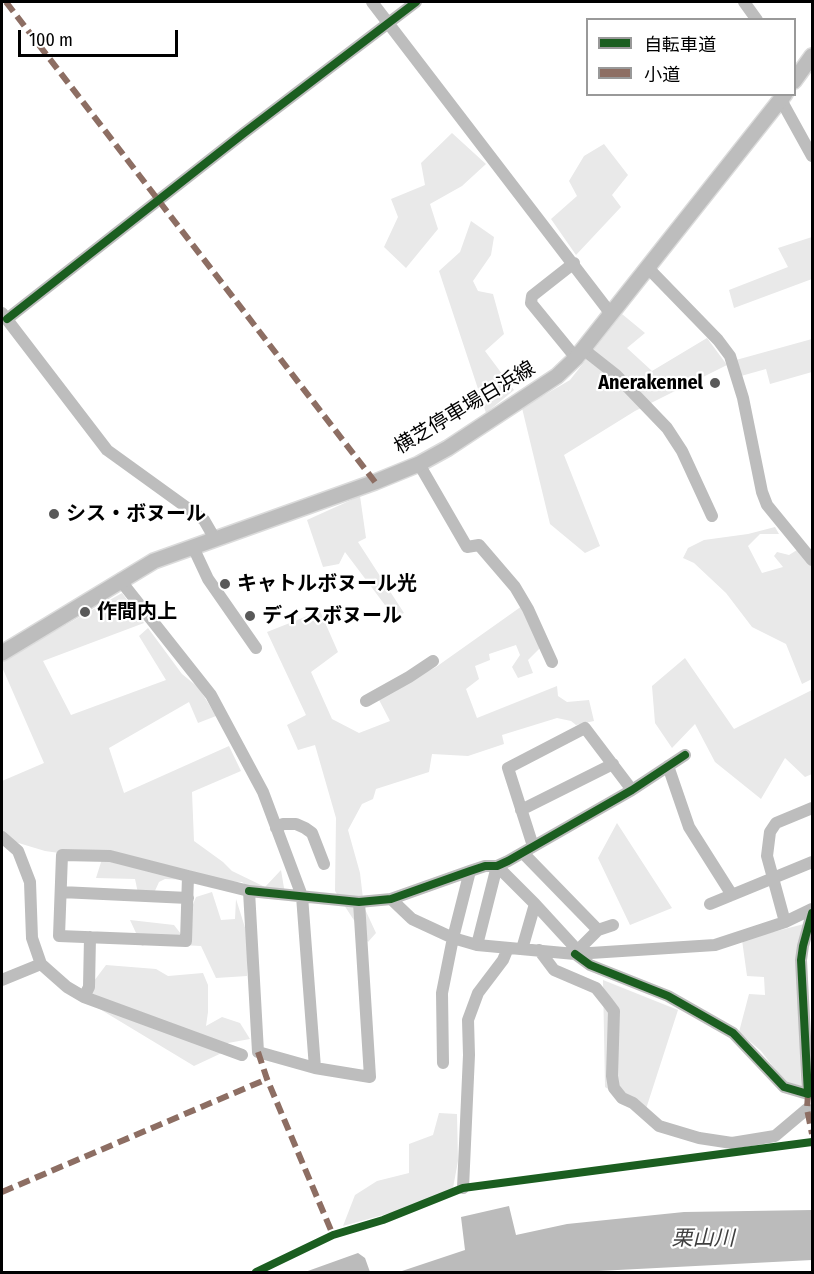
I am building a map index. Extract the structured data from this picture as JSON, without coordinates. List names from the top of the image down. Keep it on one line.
{"streets":{"main road":["横芝停車場白浜線"]},"water":["栗山川"],"places":["Anerakennel","シス・ボヌール","キャトルボヌール光","作間内上","ディスボヌール"],"legend":["自転車道","小道"],"scale_bar":"100 m"}
